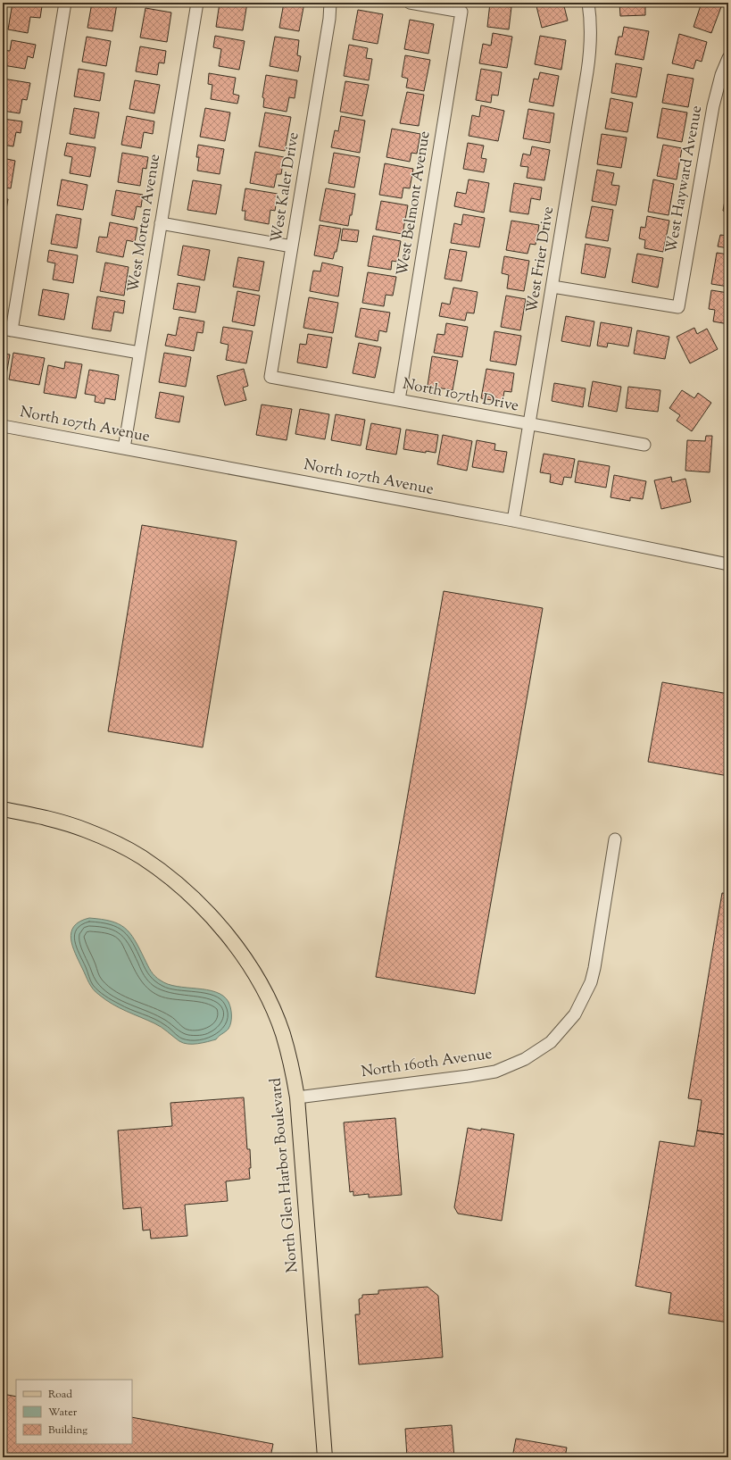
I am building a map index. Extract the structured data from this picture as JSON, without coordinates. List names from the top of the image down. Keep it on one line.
{"streets":{"main road":["North Glen Harbor Boulevard"],"street":["West Hayward Avenue","West Kaler Drive","West Belmont Avenue","West Morten Avenue","West Frier Drive","North 107th Drive","North 107th Avenue","North 160th Avenue"]},"crossings":[["West Hayward Avenue","West Frier Drive"],["West Kaler Drive","North 107th Drive"],["West Belmont Avenue","North 107th Drive"],["West Morten Avenue","North 107th Avenue"],["West Frier Drive","North 107th Drive"],["West Frier Drive","North 107th Avenue"],["North 160th Avenue","North Glen Harbor Boulevard"]],"legend":["Road","Water","Building"]}
